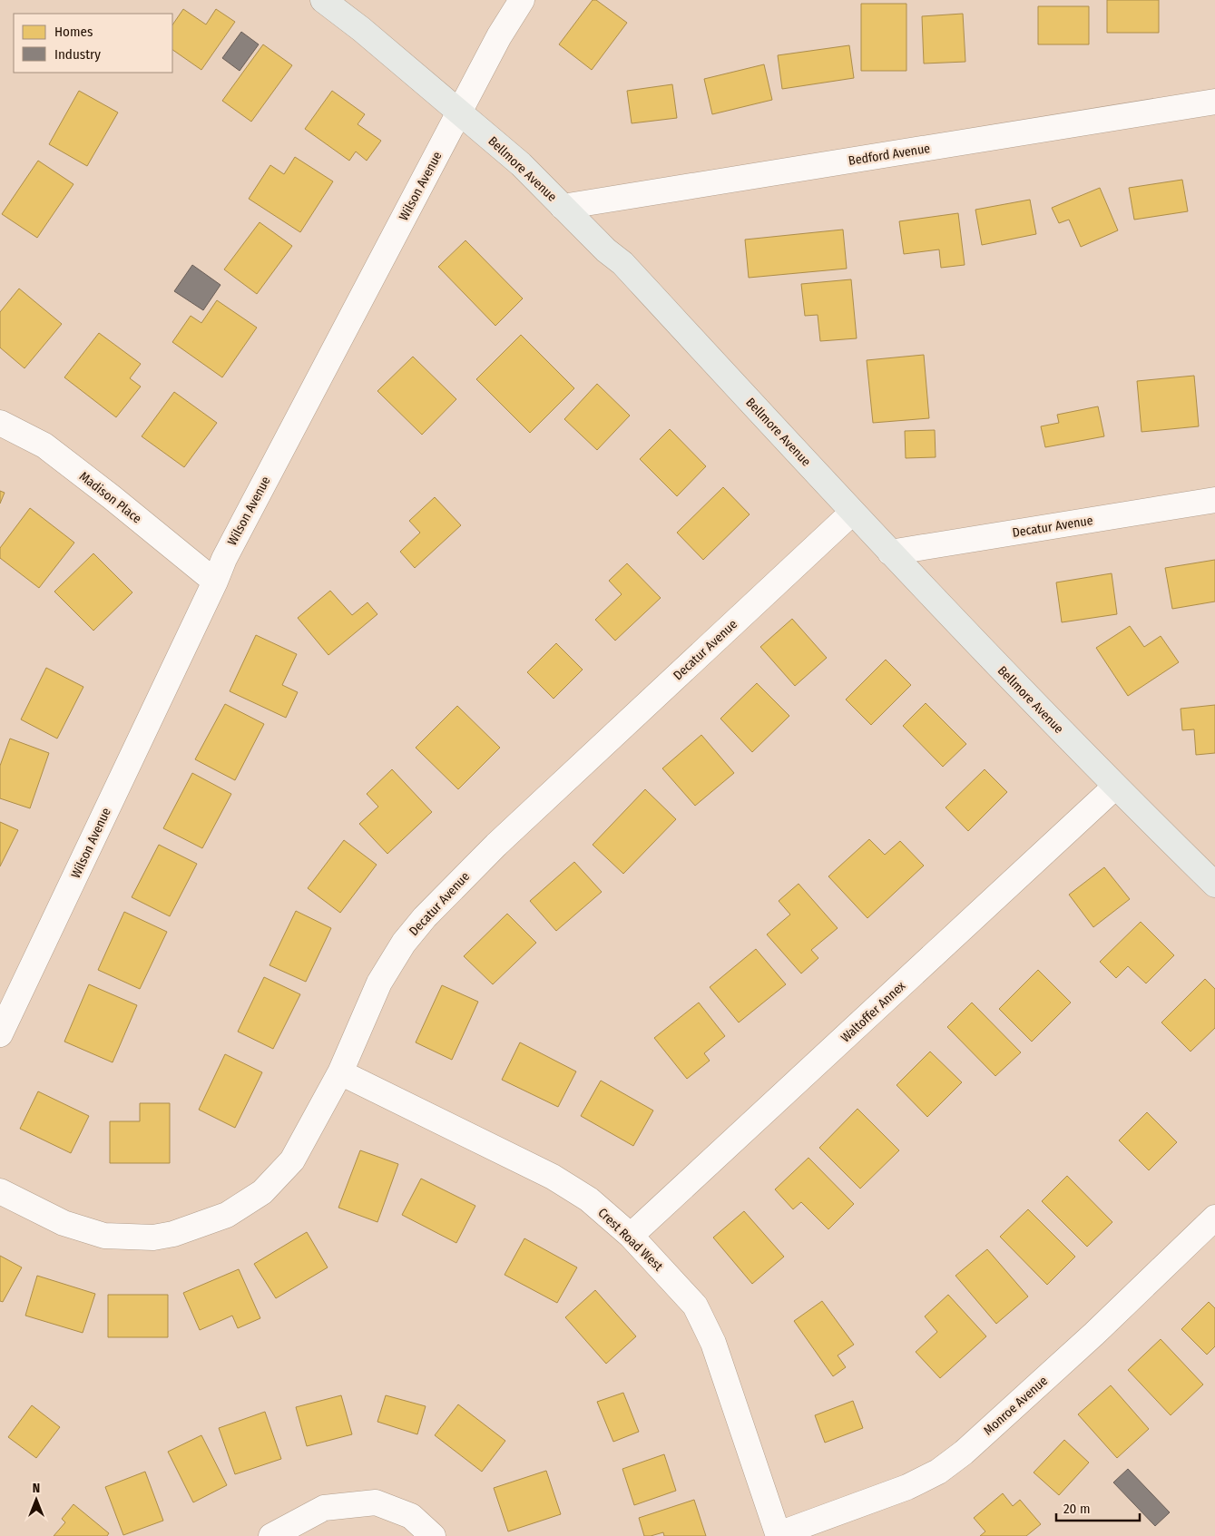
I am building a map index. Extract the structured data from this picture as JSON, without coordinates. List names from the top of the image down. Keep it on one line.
{"streets":{"main road":["Bellmore Avenue"],"street":["Bedford Avenue","Wilson Avenue","Madison Place","Decatur Avenue","Waltoffer Annex","Crest Road West","Monroe Avenue"]},"crossings":[["Bedford Avenue","Bellmore Avenue"],["Bellmore Avenue","Wilson Avenue"],["Bellmore Avenue","Decatur Avenue"],["Bellmore Avenue","Waltoffer Annex"],["Wilson Avenue","Madison Place"],["Decatur Avenue","Crest Road West"],["Waltoffer Annex","Crest Road West"],["Crest Road West","Monroe Avenue"]],"legend":["Homes","Industry"],"scale_bar":"20 m","north":"top"}
